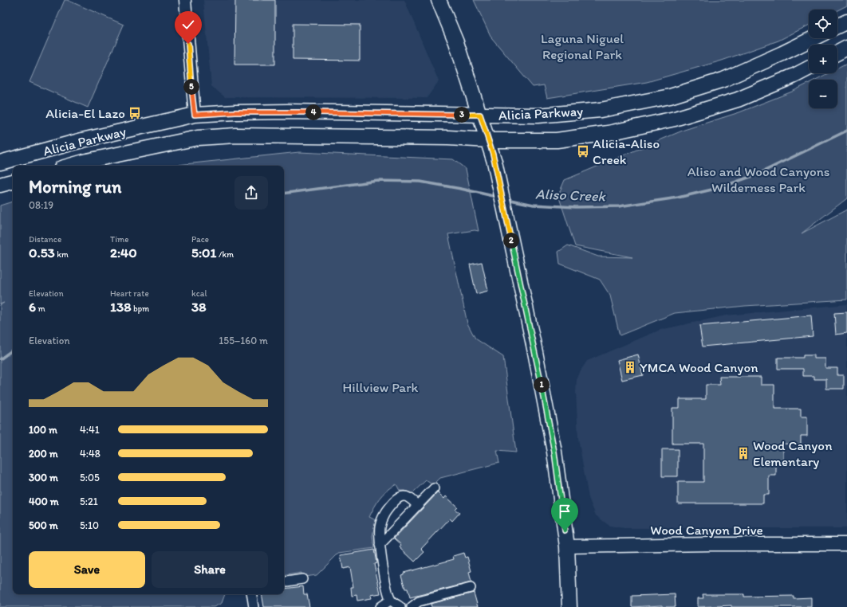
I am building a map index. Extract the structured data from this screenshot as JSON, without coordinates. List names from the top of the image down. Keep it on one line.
{"streets":{"main road":["Alicia Parkway","Wood Canyon Drive"]},"water":["Aliso Creek"],"parks":["Laguna Niguel Regional Park","Aliso and Wood Canyons Wilderness Park","Hillview Park"],"places":{"bus stop":["Alicia-El Lazo","Alicia-Aliso Creek"],"building":["YMCA Wood Canyon","Wood Canyon Elementary"]},"page":{"map_buttons":["+","−"],"pins":["5","4","3","2","1"],"heading":["Morning run","08:19"],"stats":[["Distance","0.53 km"],["Time","2:40"],["Pace","5:01 /km"],["Elevation","6 m"],["Heart rate","138 bpm"],["kcal","38"]],"chart":["Elevation","155–160 m"],"list":[{"name":"100 m","note":"4:41"},{"name":"200 m","note":"4:48"},{"name":"300 m","note":"5:05"},{"name":"400 m","note":"5:21"},{"name":"500 m","note":"5:10"}],"buttons":["Save","Share"]}}
